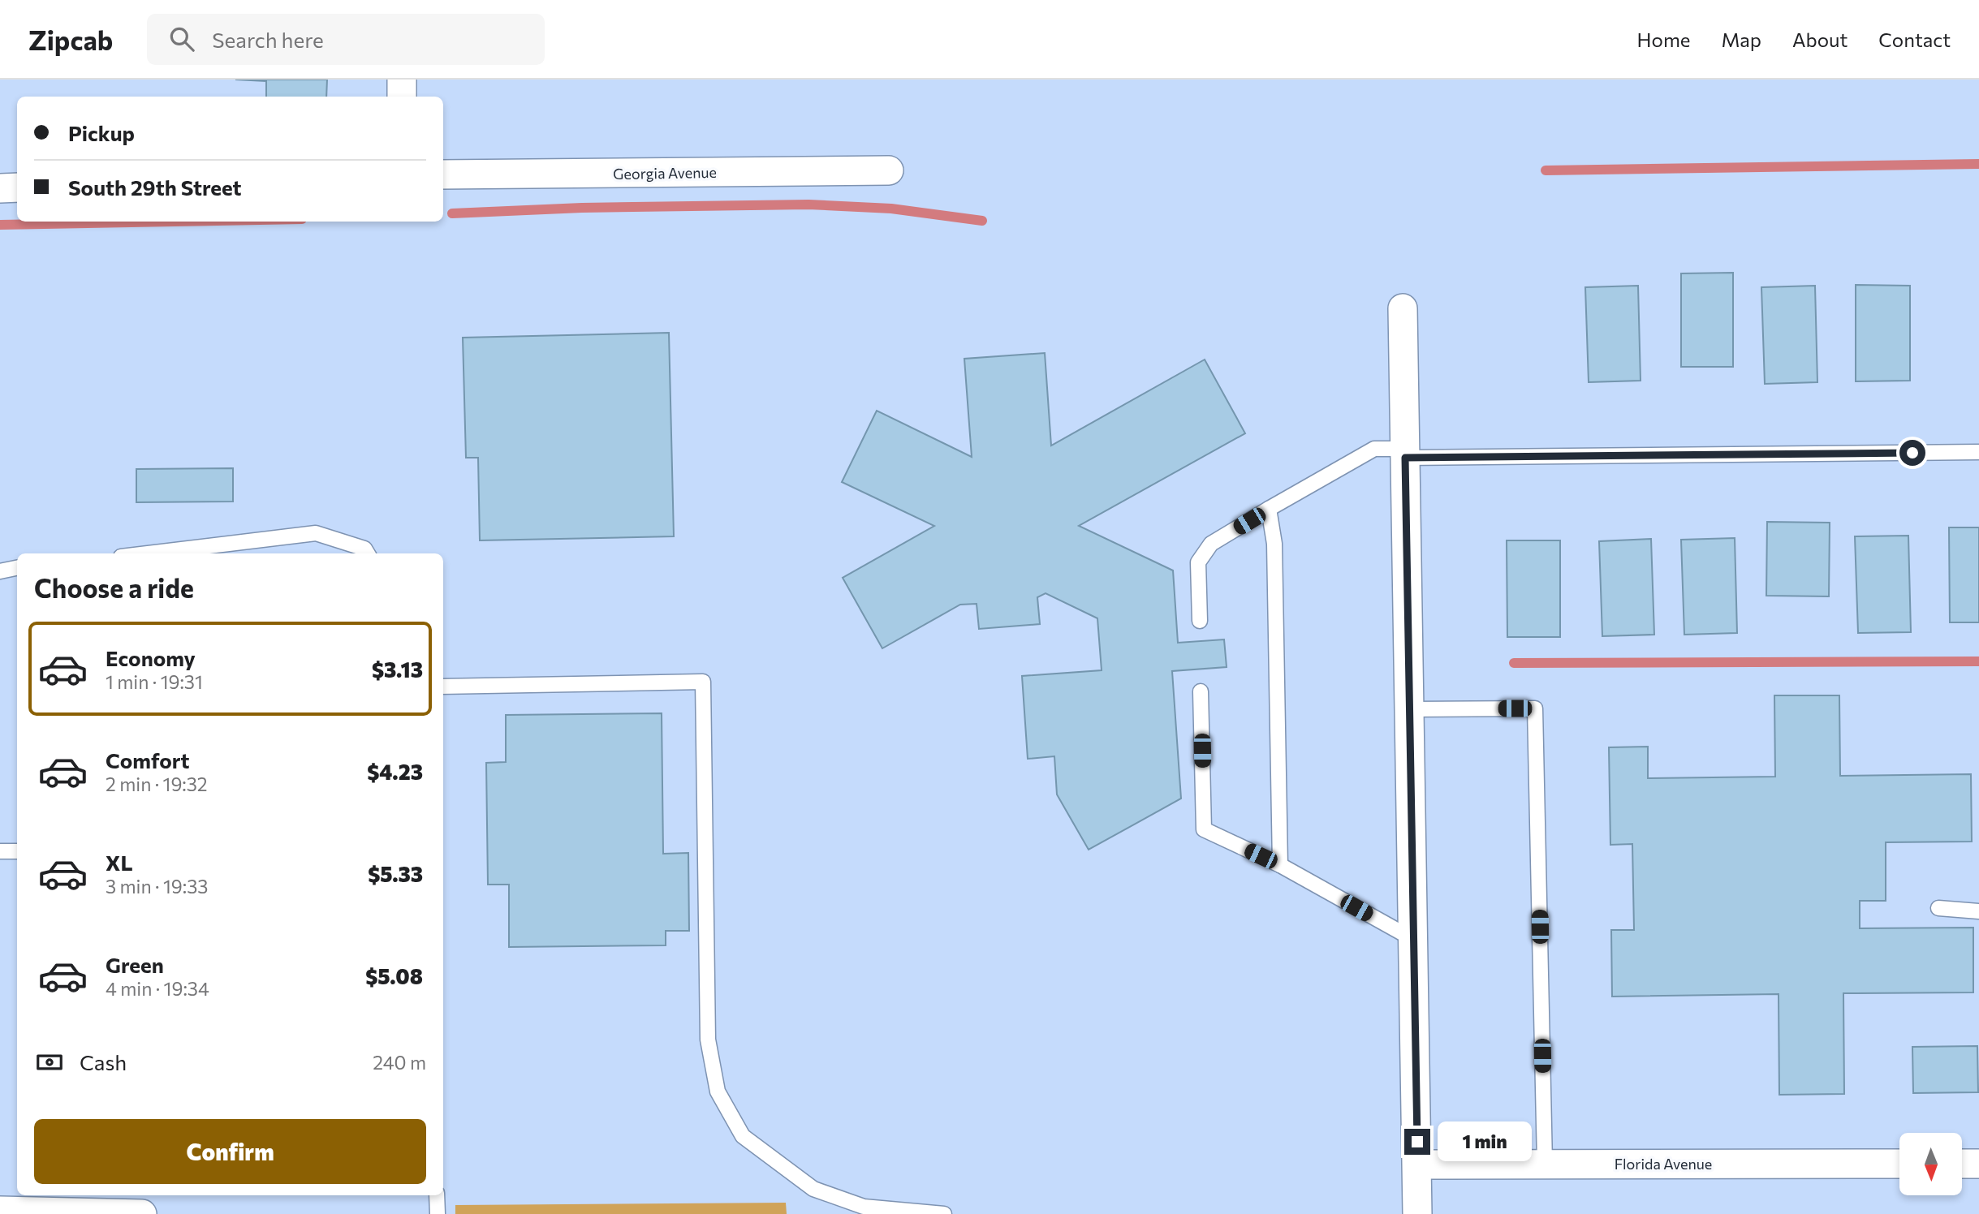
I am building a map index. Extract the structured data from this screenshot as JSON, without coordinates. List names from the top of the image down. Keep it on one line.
{"streets":{"street":["Georgia Avenue","Florida Avenue"]},"north":"bottom","page":{"header":"Zipcab","search":"Search here","nav":["Home","Map","About","Contact"],"banner":["Pickup","South 29th Street"],"heading":"Choose a ride","list":[{"name":"Economy","note":"1 min · 19:31","value":"$3.13"},{"name":"Comfort","note":"2 min · 19:32","value":"$4.23"},{"name":"XL","note":"3 min · 19:33","value":"$5.33"},{"name":"Green","note":"4 min · 19:34","value":"$5.08"}],"pay":["Cash","240 m"],"buttons":"Confirm","bubble":"1 min"}}
